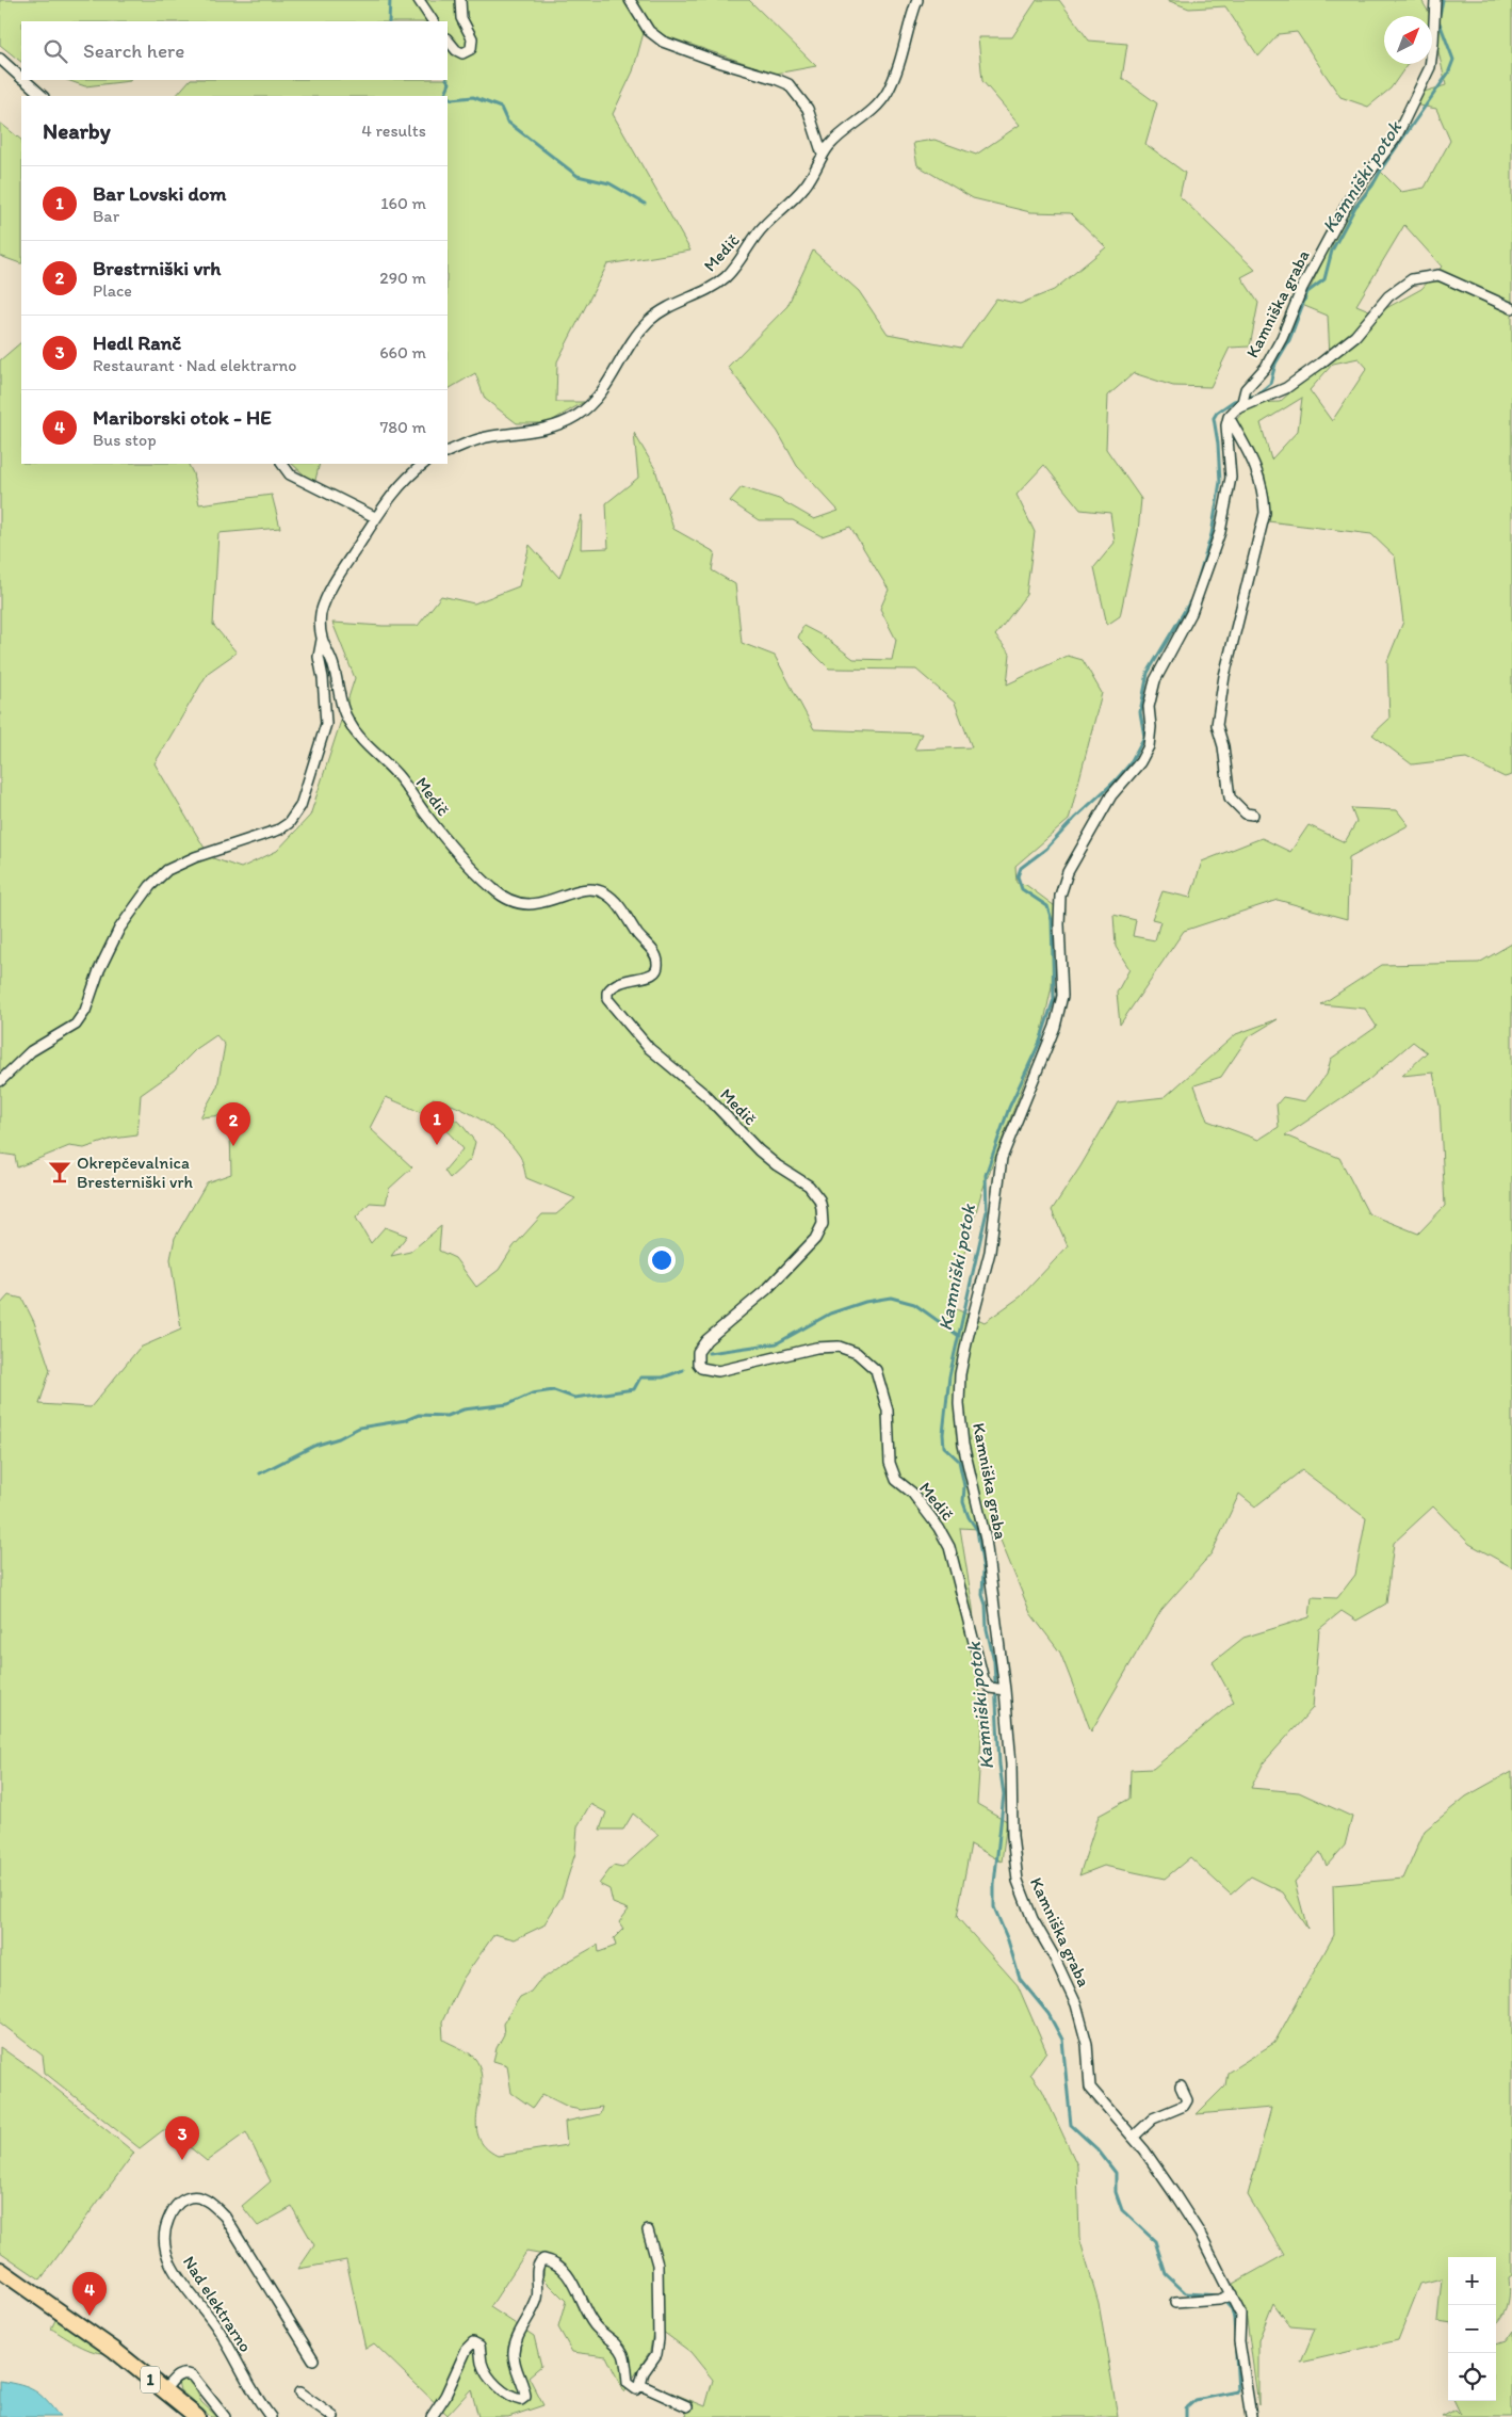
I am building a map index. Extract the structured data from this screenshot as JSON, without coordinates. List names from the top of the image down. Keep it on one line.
{"streets":{"main road":["1"],"street":["Medič","Kamniška graba","Nad elektrarno"]},"crossings":[["Medič","Kamniška graba"]],"water":["Kamniški potok"],"places":{"bar":["Okrepčevalnica Bresterniški vrh"]},"north":"top right","page":{"search":"Search here","heading":["Nearby","4 results"],"list":[{"mark":"1","name":"Bar Lovski dom","note":"Bar","value":"160 m"},{"mark":"2","name":"Brestrniški vrh","note":"Place","value":"290 m"},{"mark":"3","name":"Hedl Ranč","note":"Restaurant · Nad elektrarno","value":"660 m"},{"mark":"4","name":"Mariborski otok - HE","note":"Bus stop","value":"780 m"}],"pins":["1","2","3","4"],"map_buttons":["+","−"]}}
